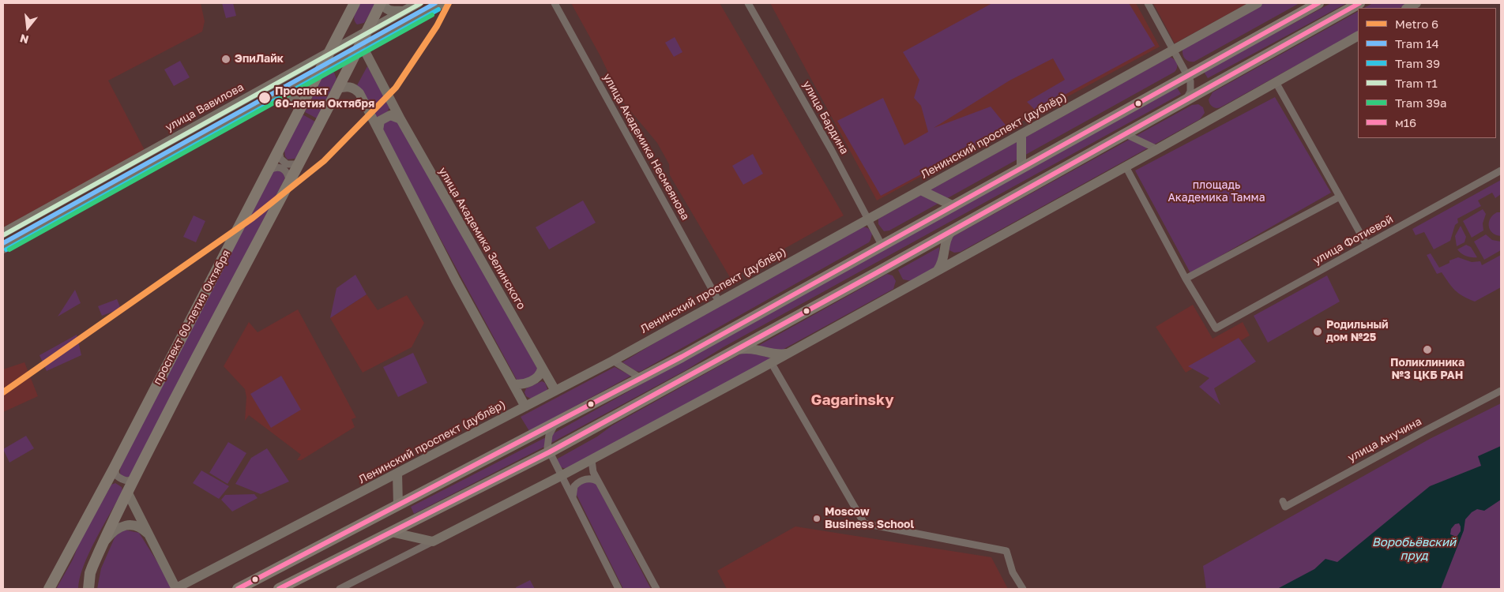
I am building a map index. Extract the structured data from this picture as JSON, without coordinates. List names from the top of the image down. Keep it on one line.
{"streets":{"main road":["проспект 60-летия Октября"],"street":["улица Вавилова","улица Бардина","Ленинский проспект (дублёр)","улица Академика Несмеянова","улица Академика Зелинского","улица Фотиевой","улица Анучина"]},"crossings":[["улица Вавилова","проспект 60-летия Октября"],["улица Бардина","Ленинский проспект (дублёр)"],["Ленинский проспект (дублёр)","улица Академика Несмеянова"],["Ленинский проспект (дублёр)","улица Академика Зелинского"],["улица Академика Зелинского","проспект 60-летия Октября"]],"districts":["Gagarinsky"],"water":["Воробьёвский пруд"],"parks":["площадь Академика Тамма"],"places":["ЭпиЛайк","Проспект 60-летия Октября","Родильный дом №25","Поликлиника №3 ЦКБ РАН","Moscow Business School"],"lines":["metro line 6","tram line 14","tram line т1","transit line м16","tram line 39","tram line 39а"],"legend":["Metro 6","Tram 14","Tram 39","Tram т1","Tram 39а","м16"],"north":"bottom"}
